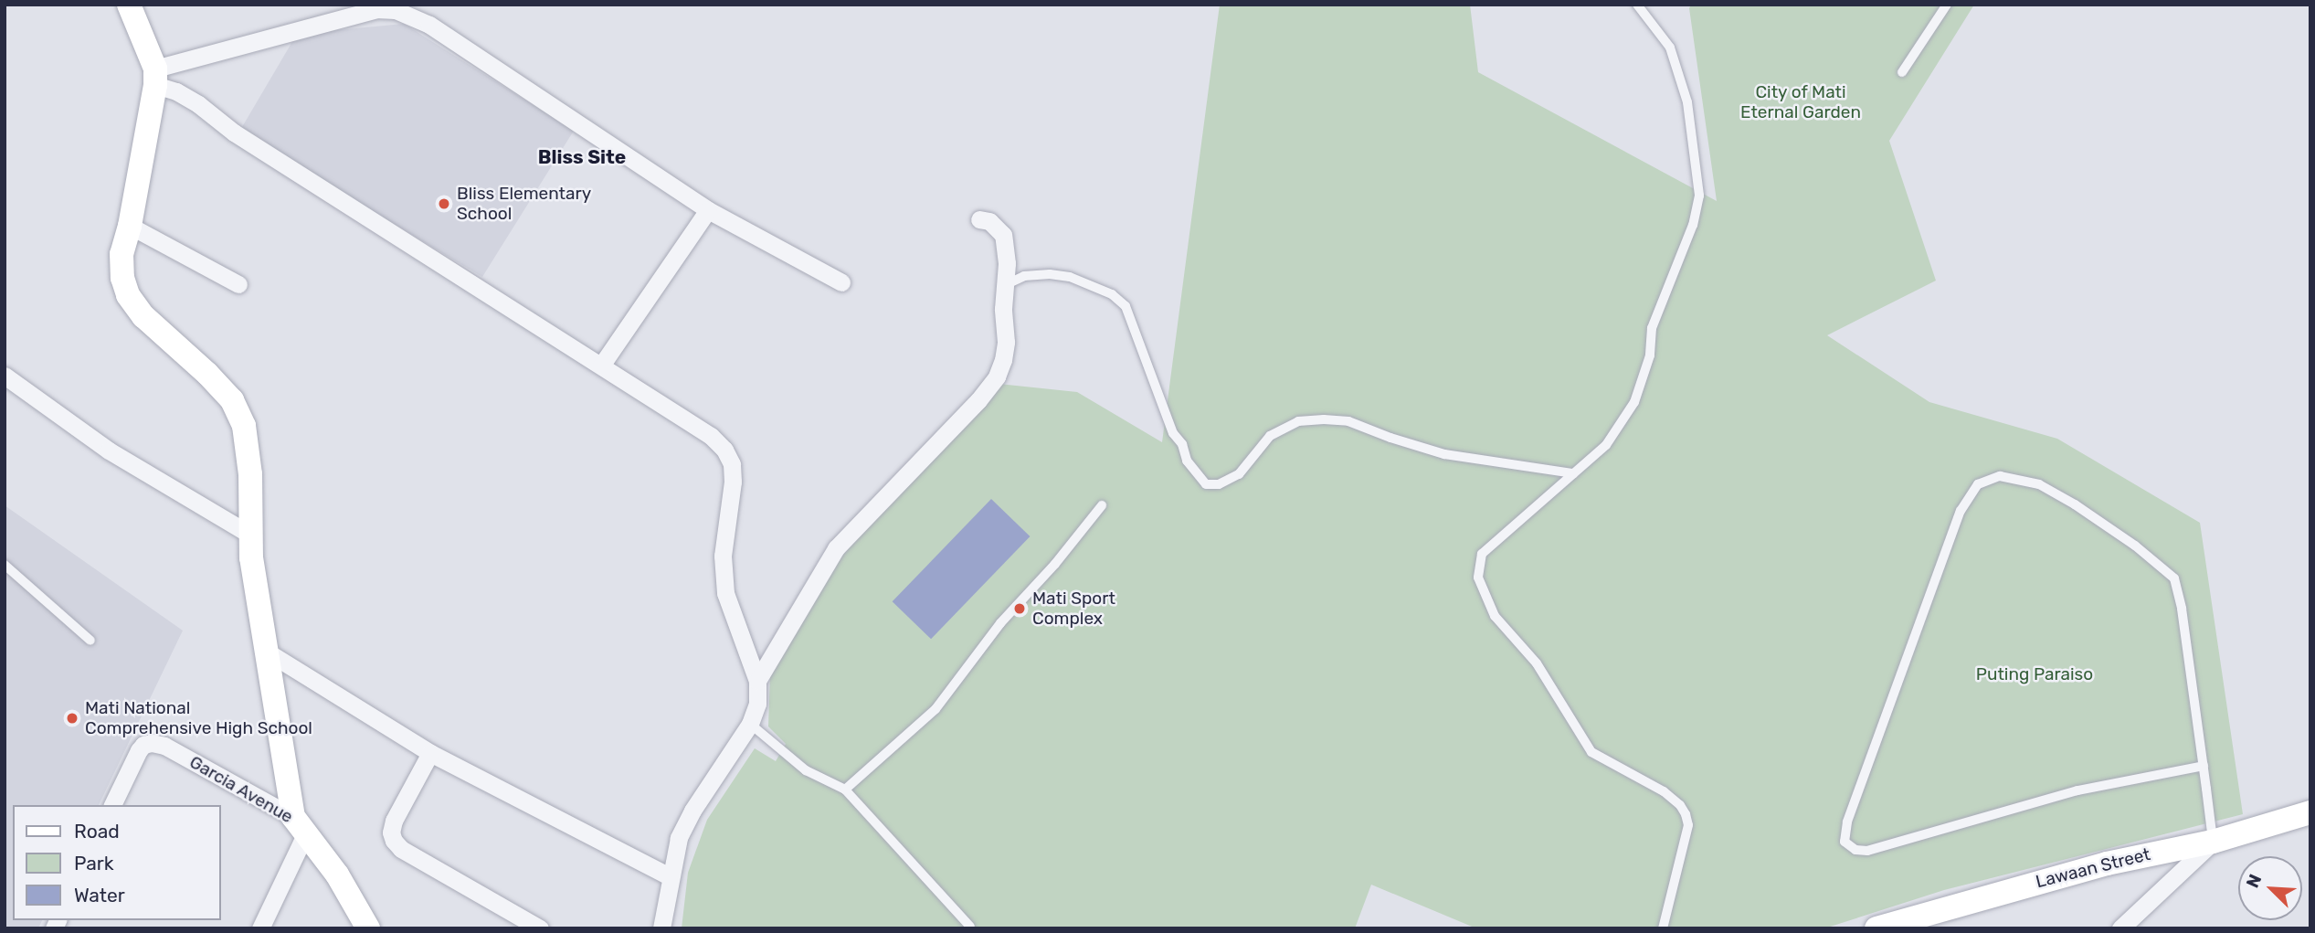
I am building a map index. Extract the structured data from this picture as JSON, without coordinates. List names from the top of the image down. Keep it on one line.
{"streets":{"street":["Garcia Avenue","Lawaan Street"]},"districts":["Bliss Site"],"parks":["City of Mati Eternal Garden","Puting Paraiso"],"places":["Bliss Elementary School","Mati Sport Complex","Mati National Comprehensive High School"],"legend":["Road","Park","Water"],"north":"top left"}
